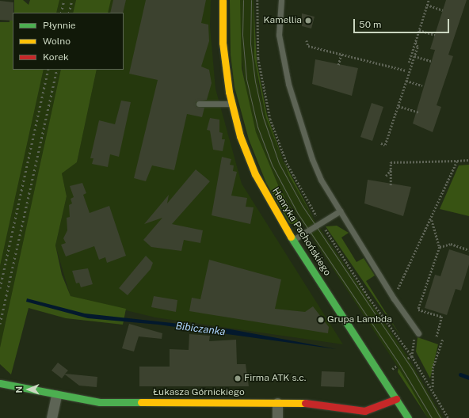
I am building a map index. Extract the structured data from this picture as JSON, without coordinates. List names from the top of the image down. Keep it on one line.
{"streets":{"street":["Henryka Pachońskiego","Łukasza Górnickiego"]},"crossings":[["Henryka Pachońskiego","Łukasza Górnickiego"]],"water":["Bibiczanka"],"places":["Kamellia","Grupa Lambda","Firma ATK s.c."],"legend":["Płynnie","Wolno","Korek"],"scale_bar":"50 m","north":"left"}
